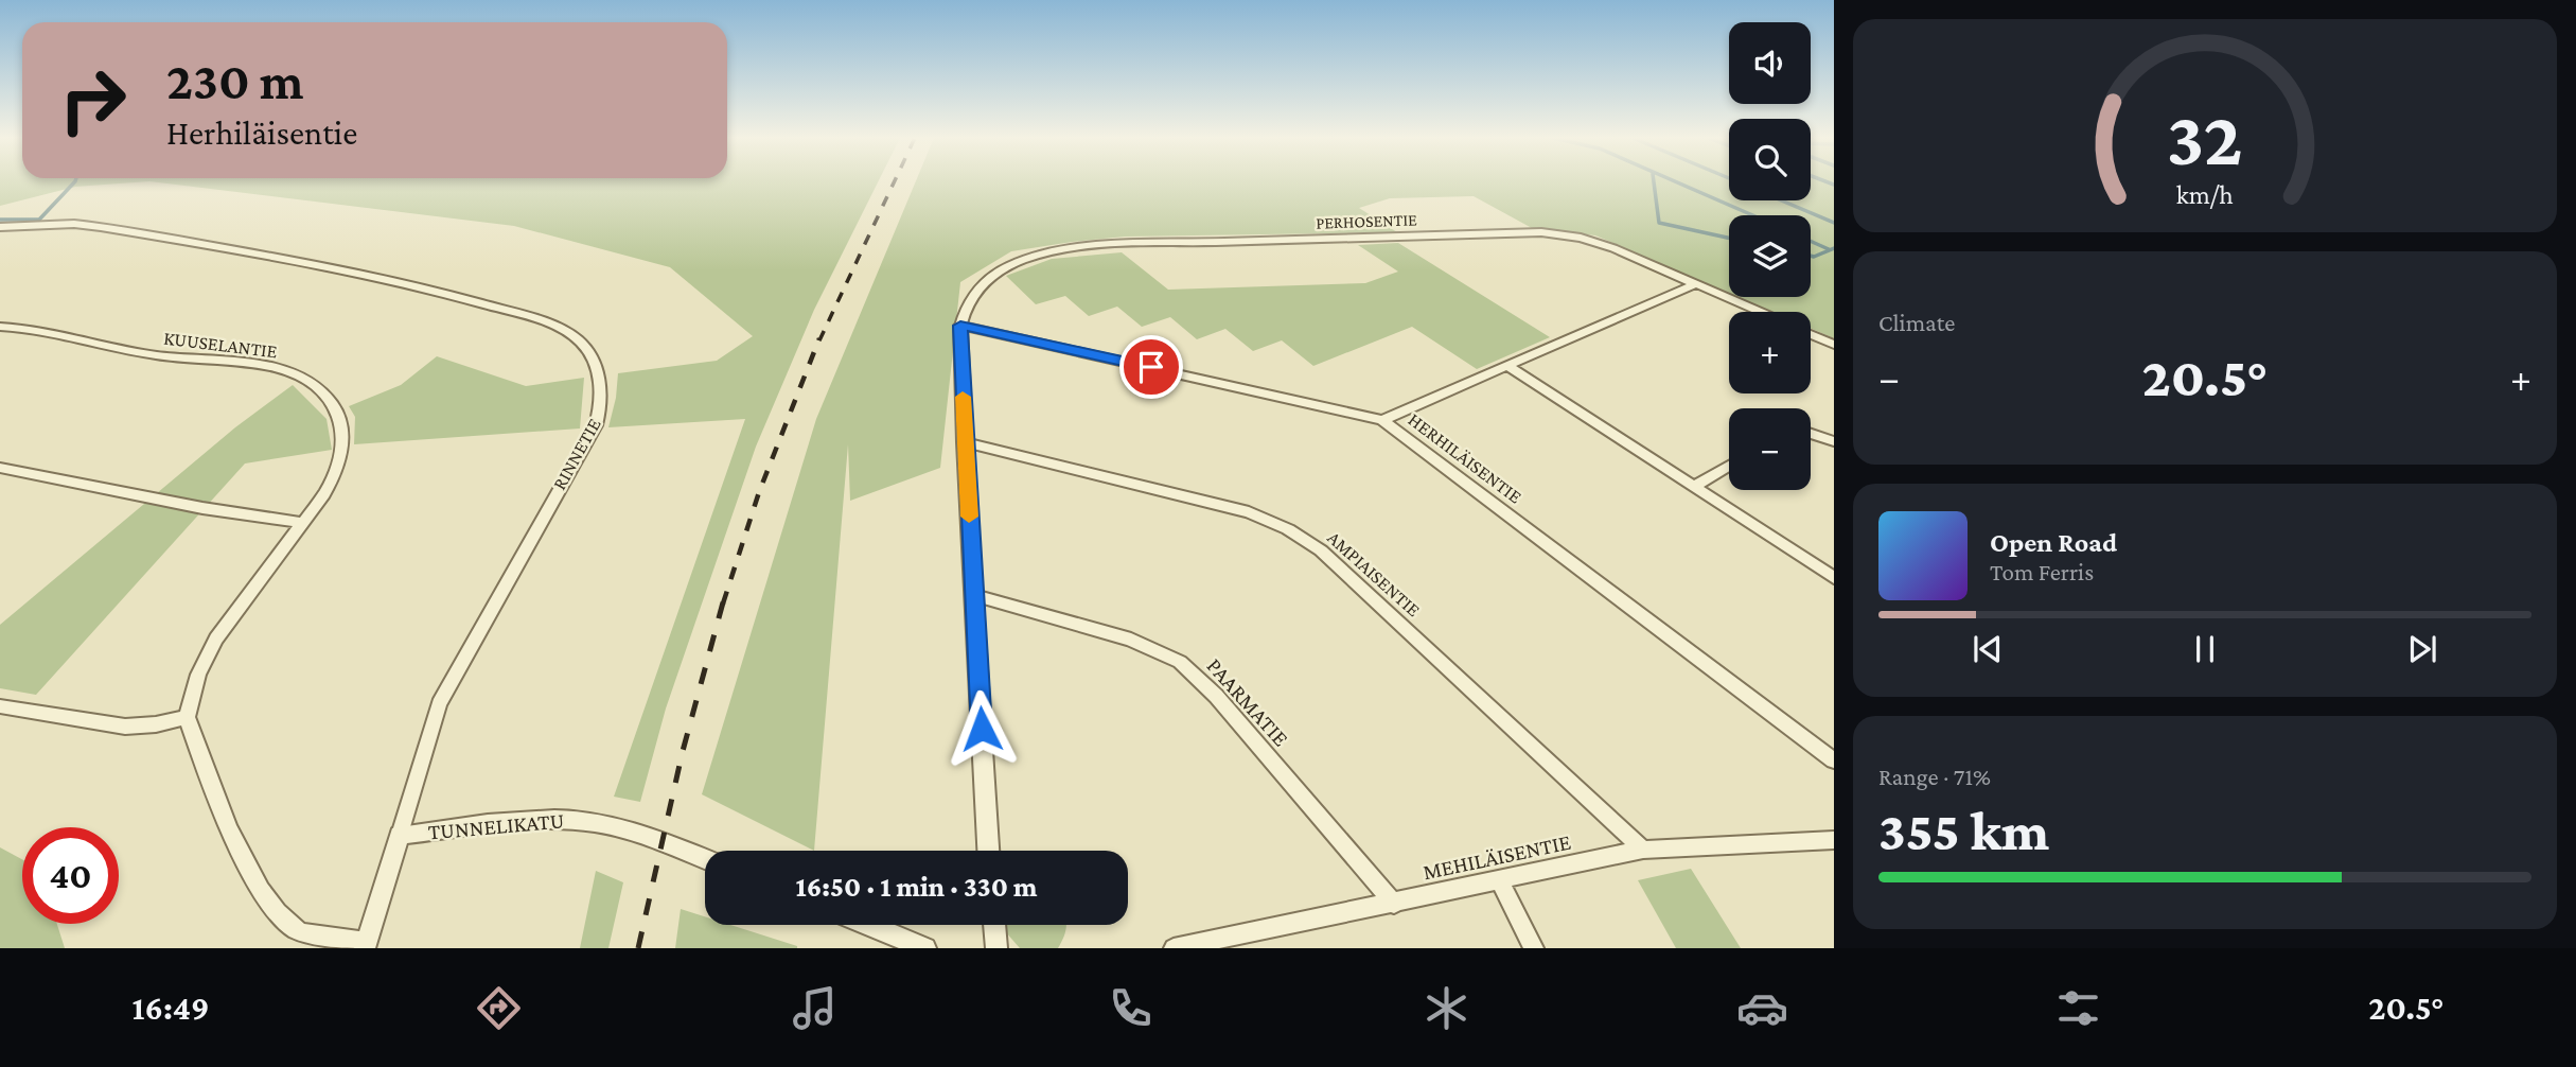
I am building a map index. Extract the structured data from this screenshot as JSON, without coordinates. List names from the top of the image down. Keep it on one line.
{"streets":{"street":["PERHOSENTIE","KUUSELANTIE","RINNETIE","HERHILÄISENTIE","AMPIAISENTIE","PAARMATIE","TUNNELIKATU","MEHILÄISENTIE"]},"crossings":[["PERHOSENTIE","HERHILÄISENTIE"],["RINNETIE","TUNNELIKATU"],["AMPIAISENTIE","MEHILÄISENTIE"],["PAARMATIE","MEHILÄISENTIE"]],"page":{"map_buttons":["+","−"],"turn":["230 m","Herhiläisentie"],"tile":["Climate",["Range · 71%","355 km"]],"heat":["−","20.5°","+"],"song":["Open Road","Tom Ferris"],"limit":"40","trip":"16:50 · 1 min · 330 m","tabs":["16:49","20.5°"],"gauge":["32","km/h"]}}
